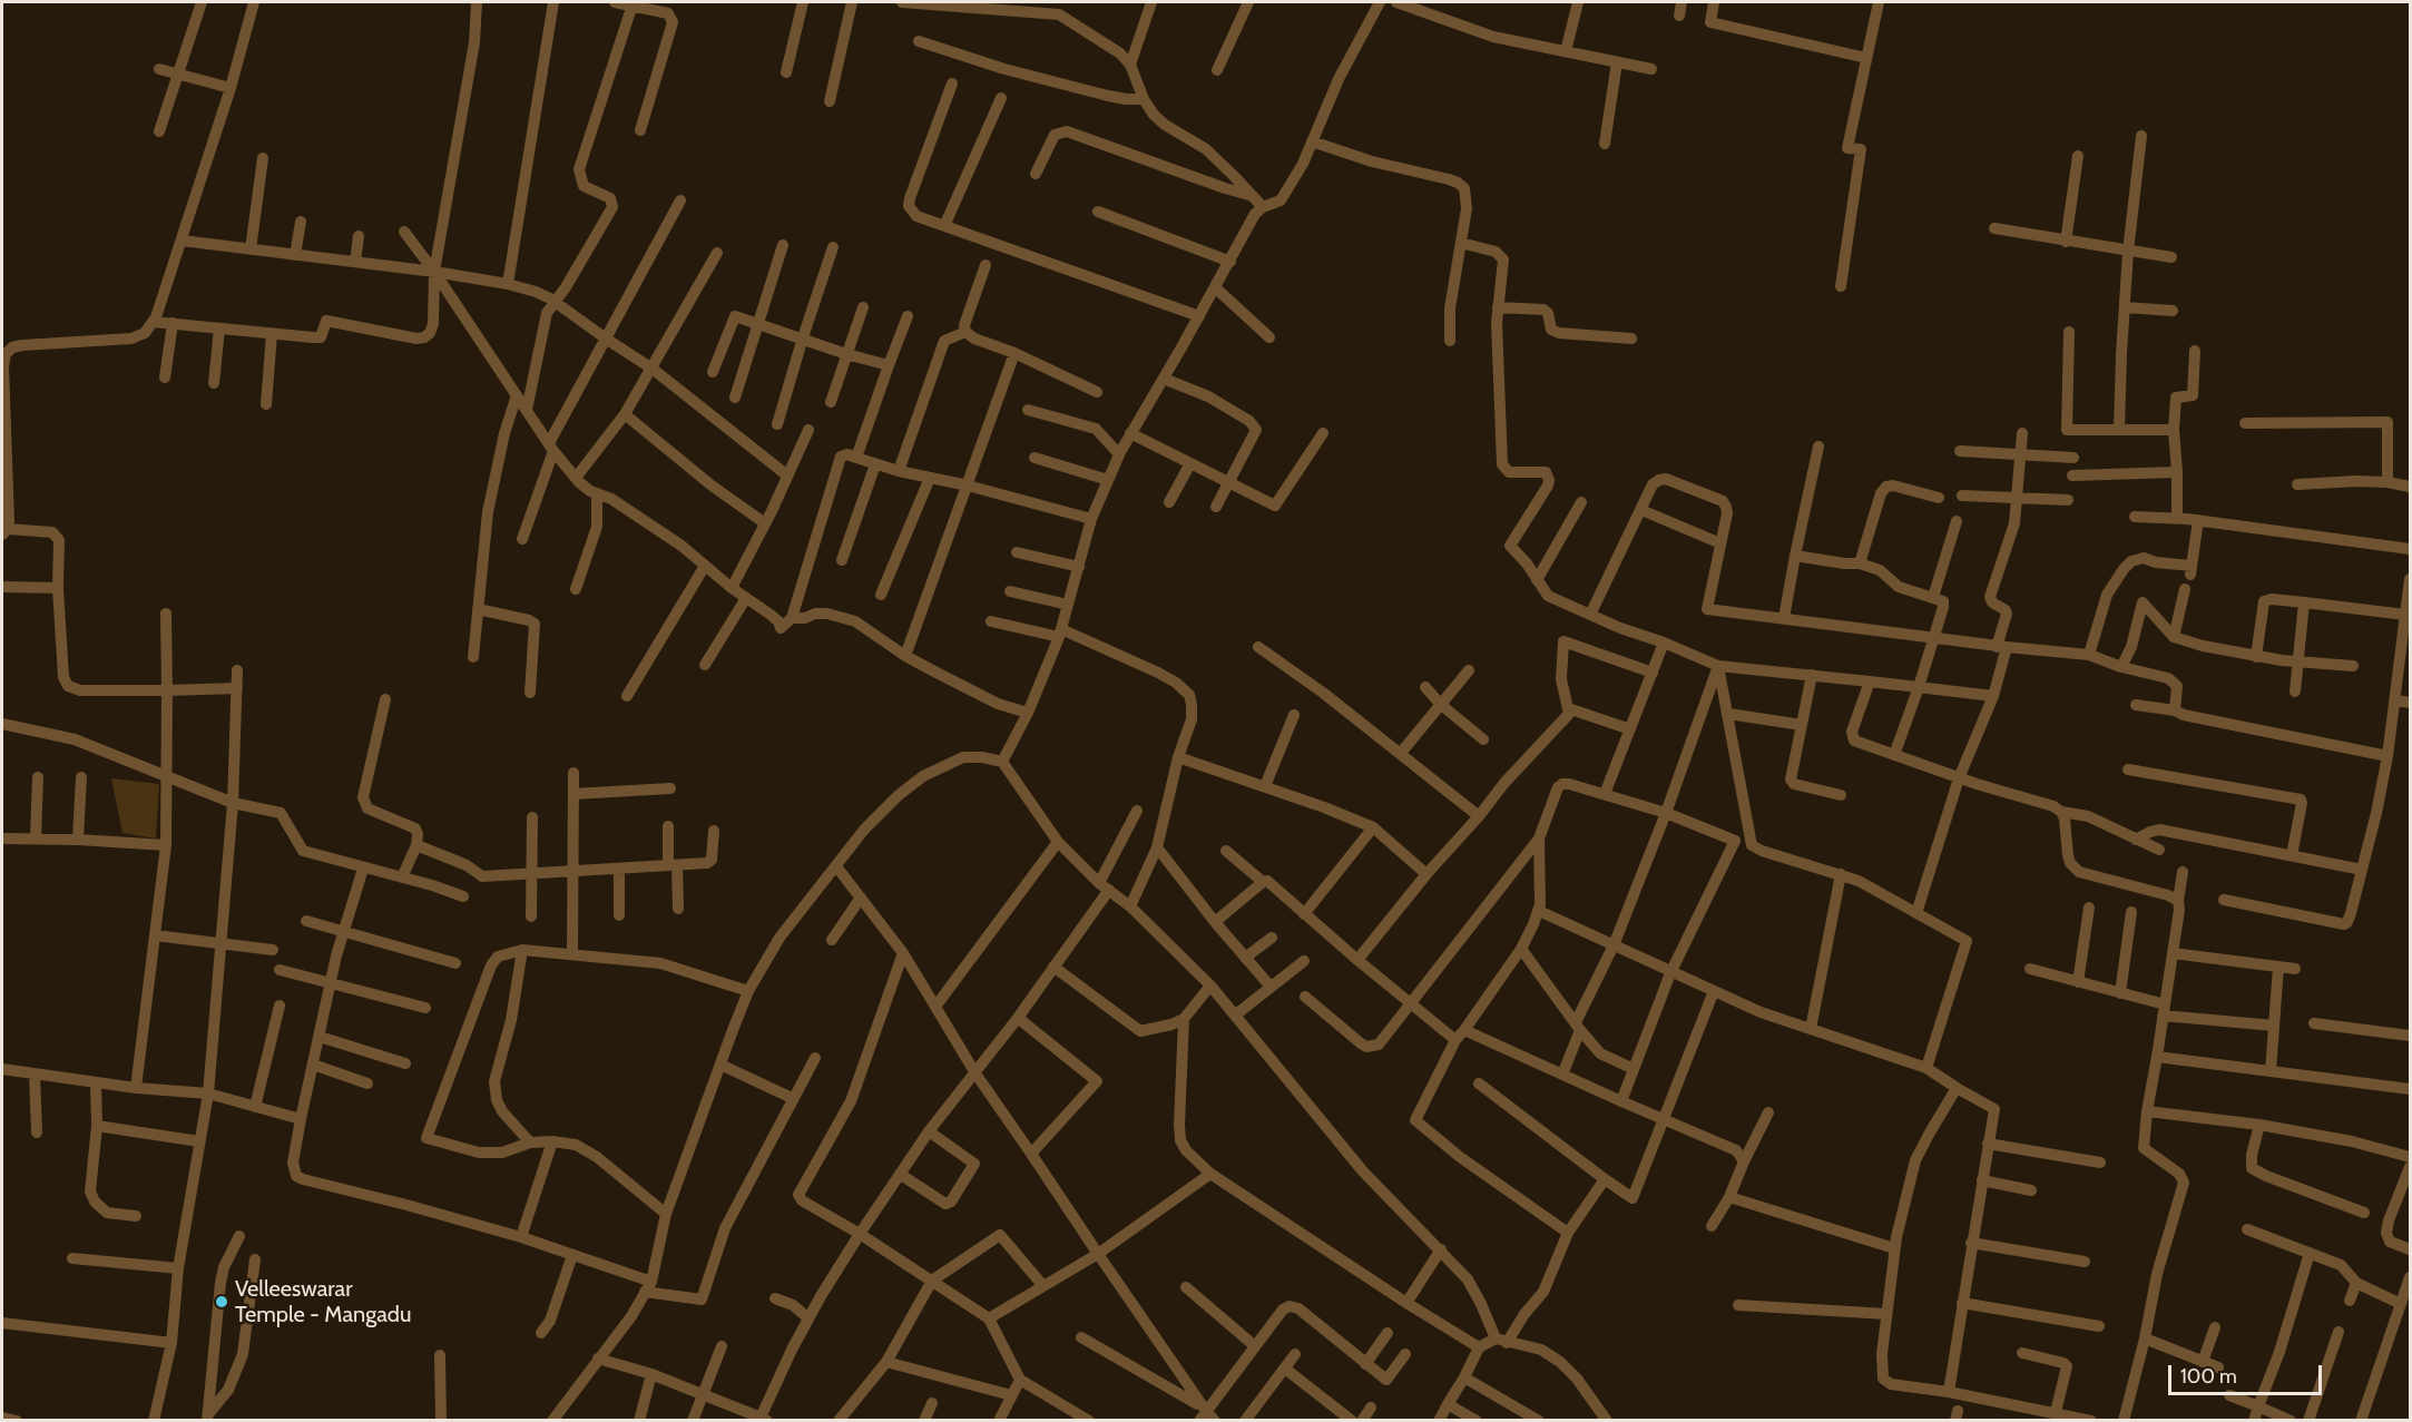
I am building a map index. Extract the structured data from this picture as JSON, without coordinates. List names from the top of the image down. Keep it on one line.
{"places":["Velleeswarar Temple - Mangadu"],"scale_bar":"100 m"}
